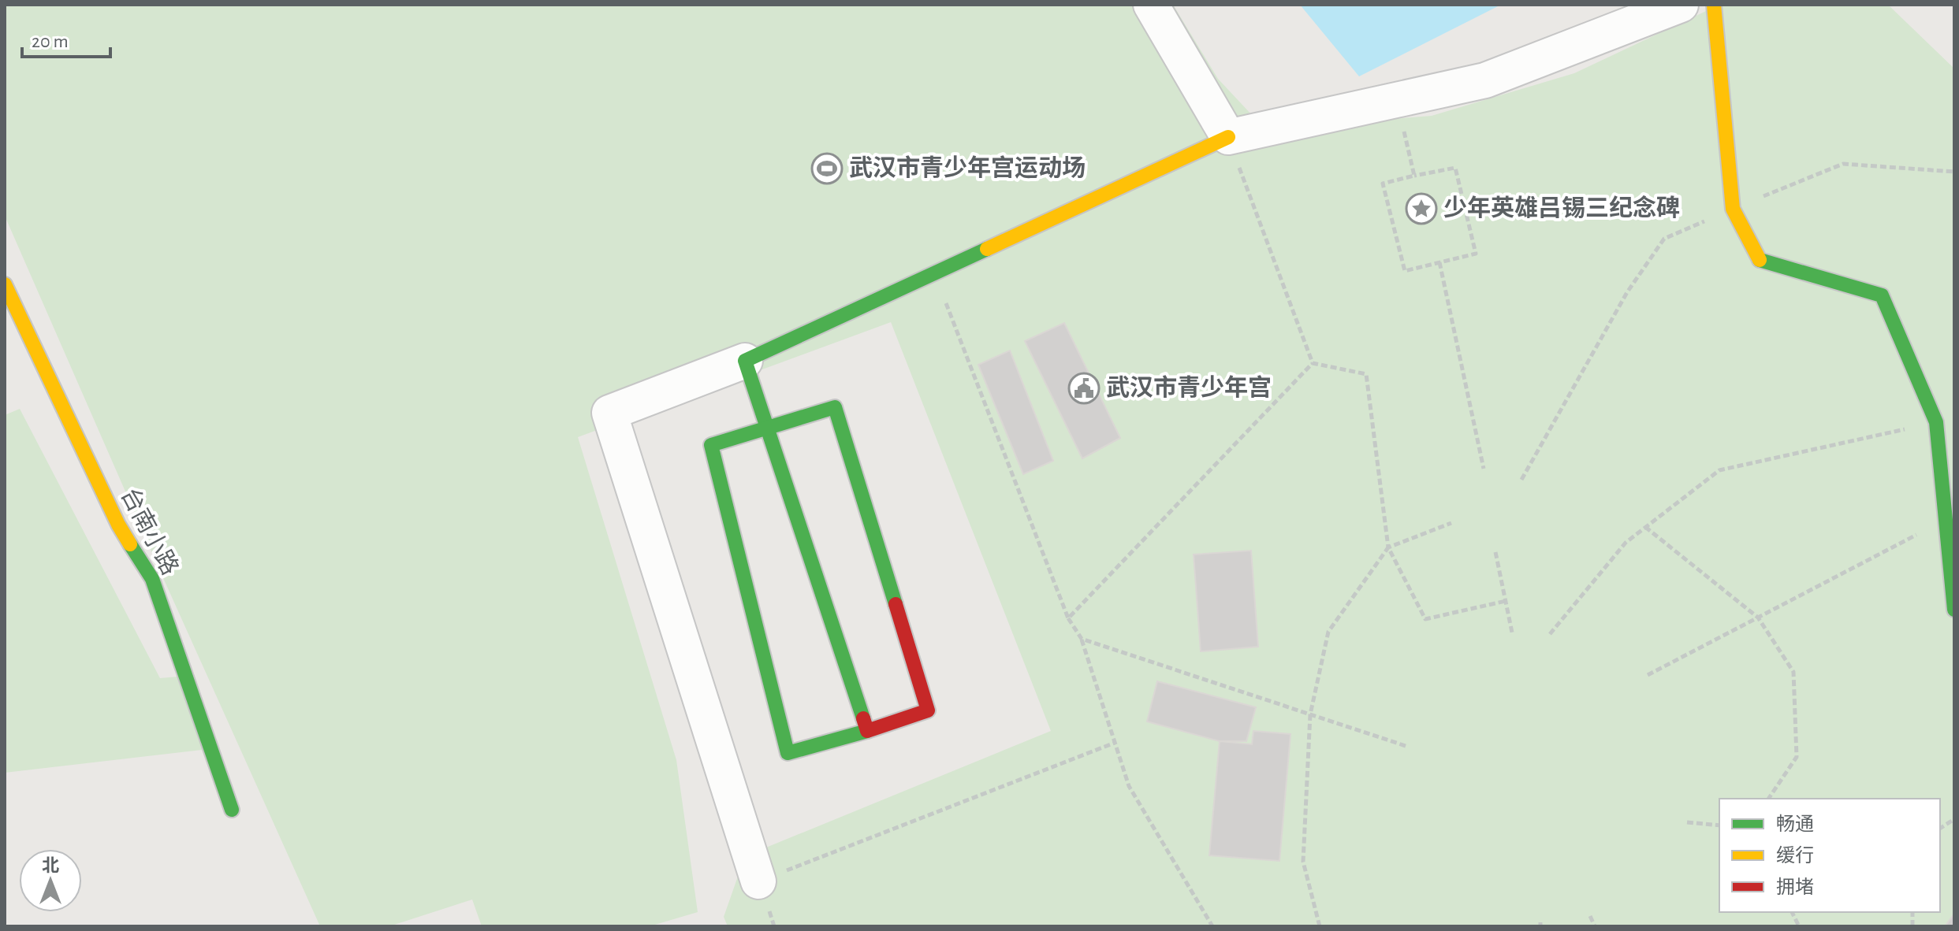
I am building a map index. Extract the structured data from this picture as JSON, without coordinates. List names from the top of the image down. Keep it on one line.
{"streets":{"street":["台南小路"]},"places":{"sports":["武汉市青少年宫运动场"],"place":["少年英雄吕锡三纪念碑"],"public building":["武汉市青少年宫"]},"legend":["畅通","缓行","拥堵"],"scale_bar":"20 m","north":"top"}
